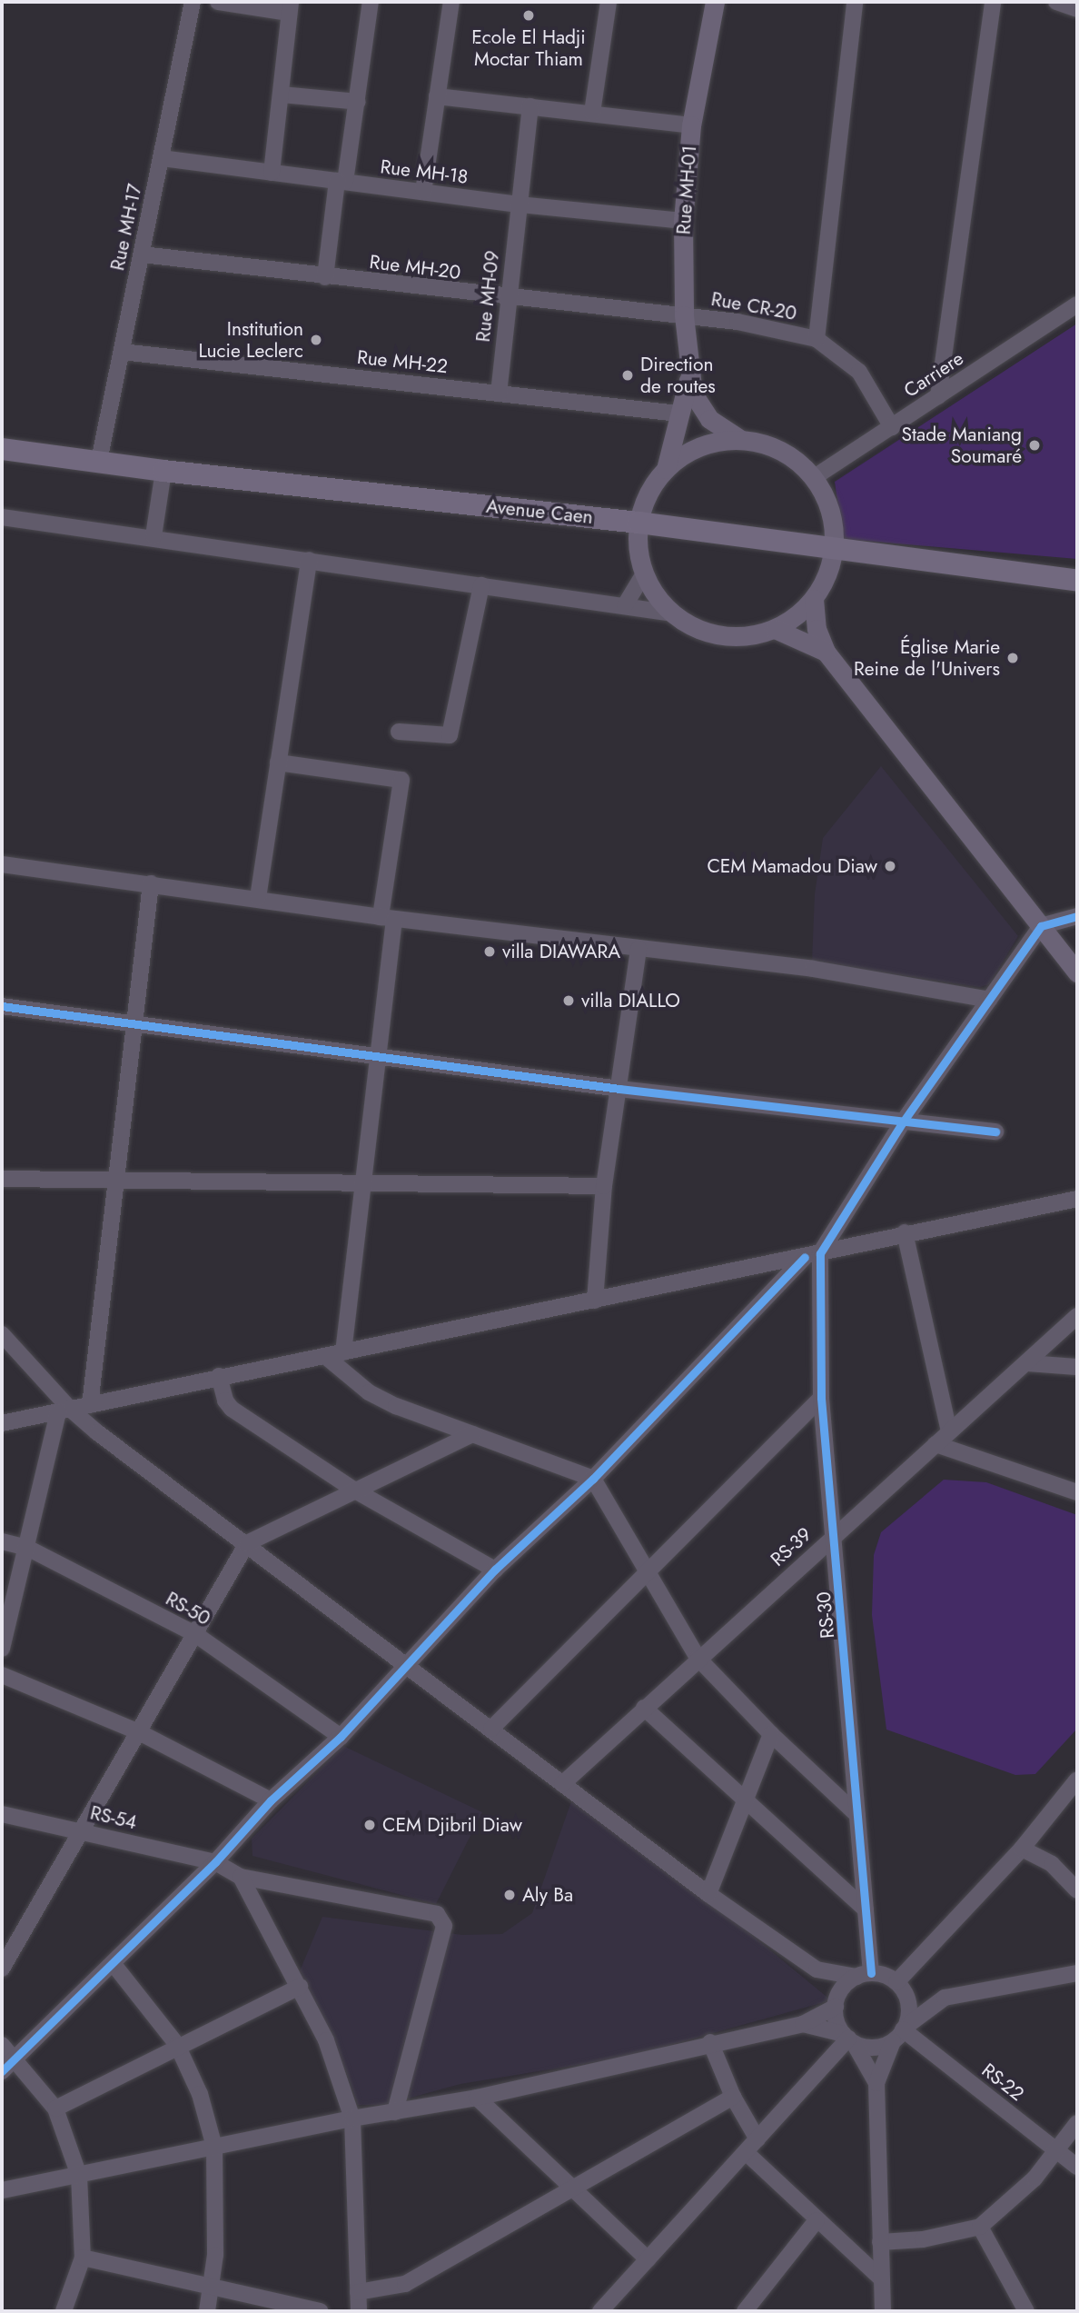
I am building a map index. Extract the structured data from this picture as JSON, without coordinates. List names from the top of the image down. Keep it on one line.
{"streets":{"highway":["Avenue Caen"],"main road":["Rue MH-01"],"street":["Rue MH-18","Rue MH-17","Rue MH-20","Rue MH-09","Rue CR-20","Rue MH-22","Carriere","RS-39","RS-50","RS-30","RS-54","RS-22"]},"crossings":[["Rue MH-18","Rue MH-01"],["Rue MH-18","Rue MH-17"],["Rue MH-18","Rue MH-09"],["Rue MH-01","Rue MH-20"],["Rue MH-01","Rue CR-20"],["Rue MH-01","Rue MH-22"],["Rue MH-17","Rue MH-20"],["Rue MH-17","Rue MH-22"],["Rue MH-17","Avenue Caen"],["Rue MH-20","Rue MH-09"],["Rue MH-20","Rue CR-20"],["Rue MH-09","Rue MH-22"],["RS-39","RS-30"],["RS-30","RS-22"]],"places":["Ecole El Hadji Moctar Thiam","Institution Lucie Leclerc","Direction de routes","Stade Maniang Soumaré","Église Marie Reine de l'Univers","CEM Mamadou Diaw","villa DIAWARA","villa DIALLO","CEM Djibril Diaw","Aly Ba"]}
